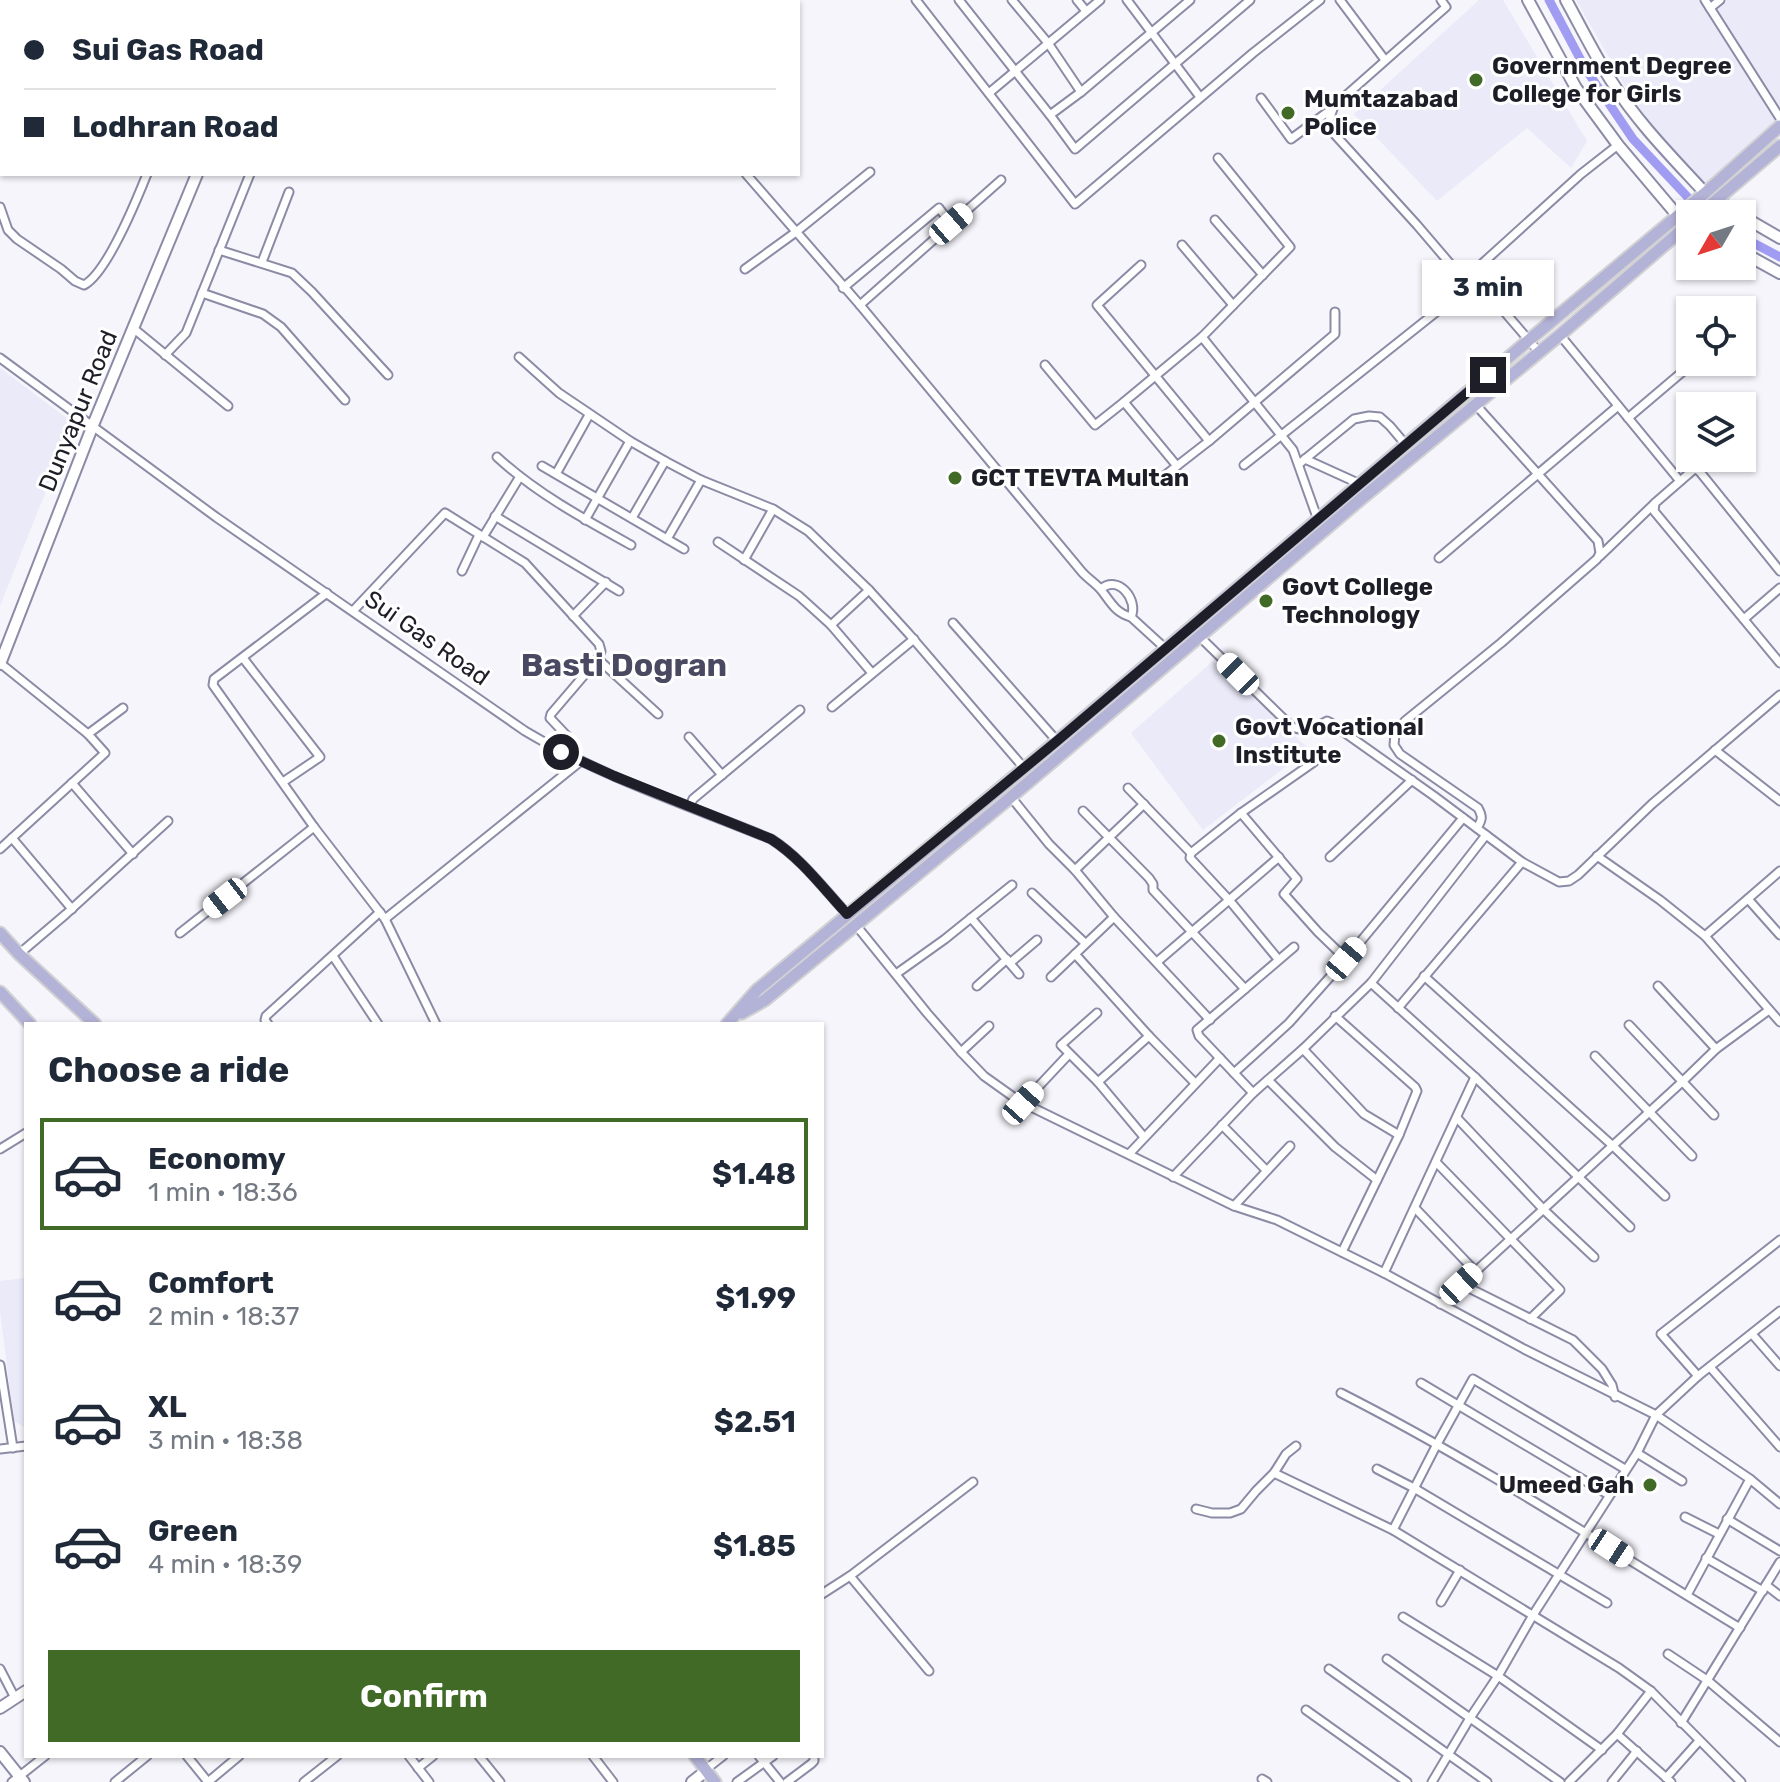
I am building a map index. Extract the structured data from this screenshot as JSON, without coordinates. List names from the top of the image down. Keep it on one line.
{"streets":{"street":["Dunyapur Road","Sui Gas Road"]},"crossings":[["Dunyapur Road","Sui Gas Road"]],"districts":["Basti Dogran"],"places":["Government Degree College for Girls","Mumtazabad Police","GCT TEVTA Multan","Govt College Technology","Govt Vocational Institute","Umeed Gah"],"north":"bottom left","page":{"banner":["Sui Gas Road","Lodhran Road"],"bubble":"3 min","heading":"Choose a ride","list":[{"name":"Economy","note":"1 min · 18:36","value":"$1.48"},{"name":"Comfort","note":"2 min · 18:37","value":"$1.99"},{"name":"XL","note":"3 min · 18:38","value":"$2.51"},{"name":"Green","note":"4 min · 18:39","value":"$1.85"}],"buttons":"Confirm"}}
